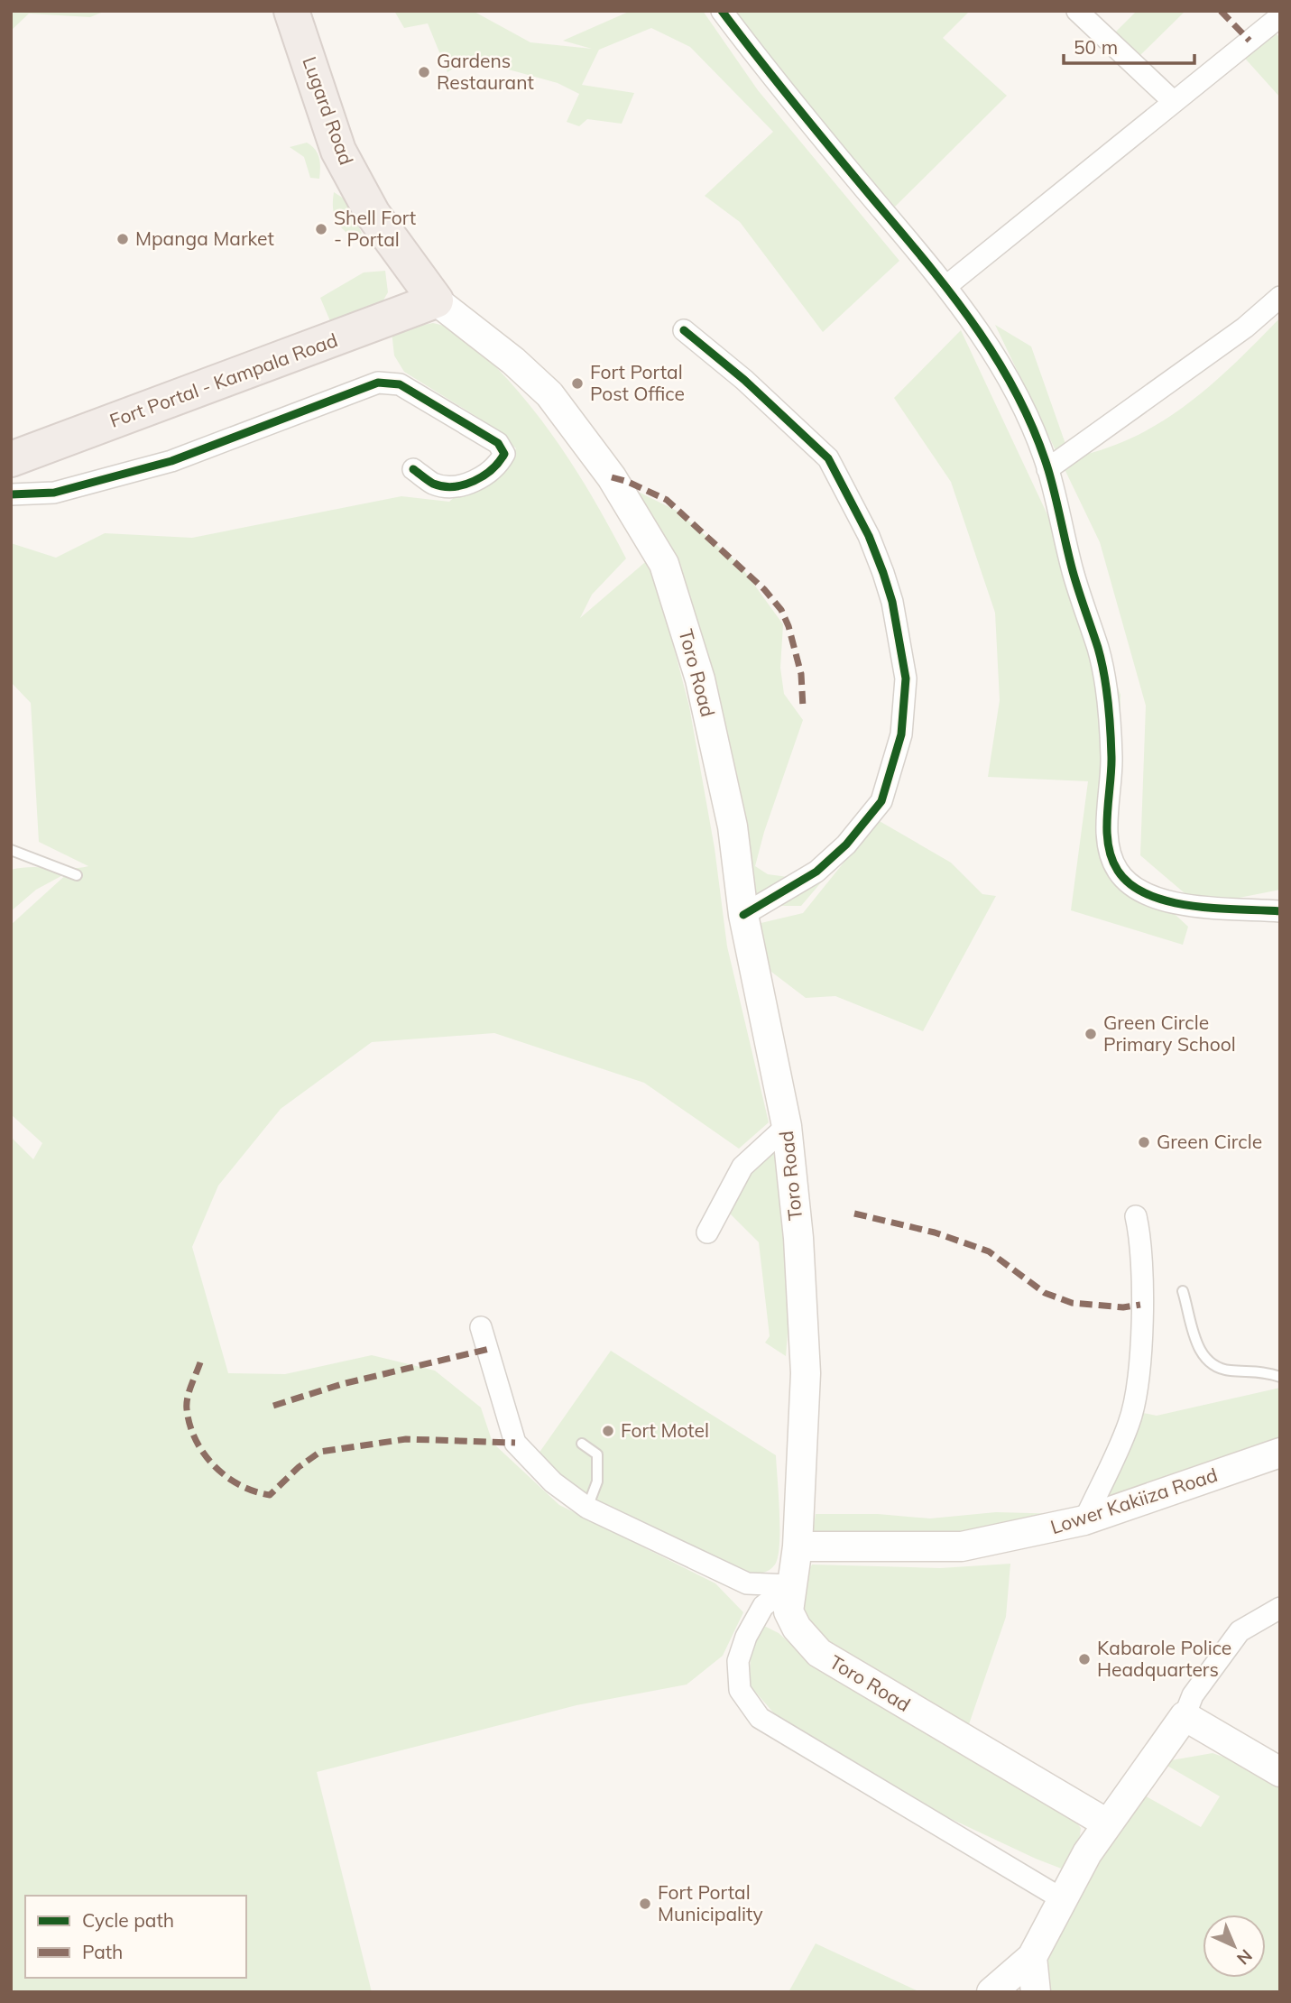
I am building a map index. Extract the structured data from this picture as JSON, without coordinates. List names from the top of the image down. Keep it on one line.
{"streets":{"highway":["Lugard Road","Fort Portal - Kampala Road"],"main road":["Toro Road","Lower Kakiiza Road"]},"crossings":[["Lugard Road","Fort Portal - Kampala Road"],["Lugard Road","Toro Road"],["Fort Portal - Kampala Road","Toro Road"],["Toro Road","Lower Kakiiza Road"]],"places":["Gardens Restaurant","Shell Fort - Portal","Mpanga Market","Fort Portal Post Office","Green Circle Primary School","Green Circle","Fort Motel","Kabarole Police Headquarters","Fort Portal Municipality"],"legend":["Cycle path","Path"],"scale_bar":"50 m","north":"bottom right"}
